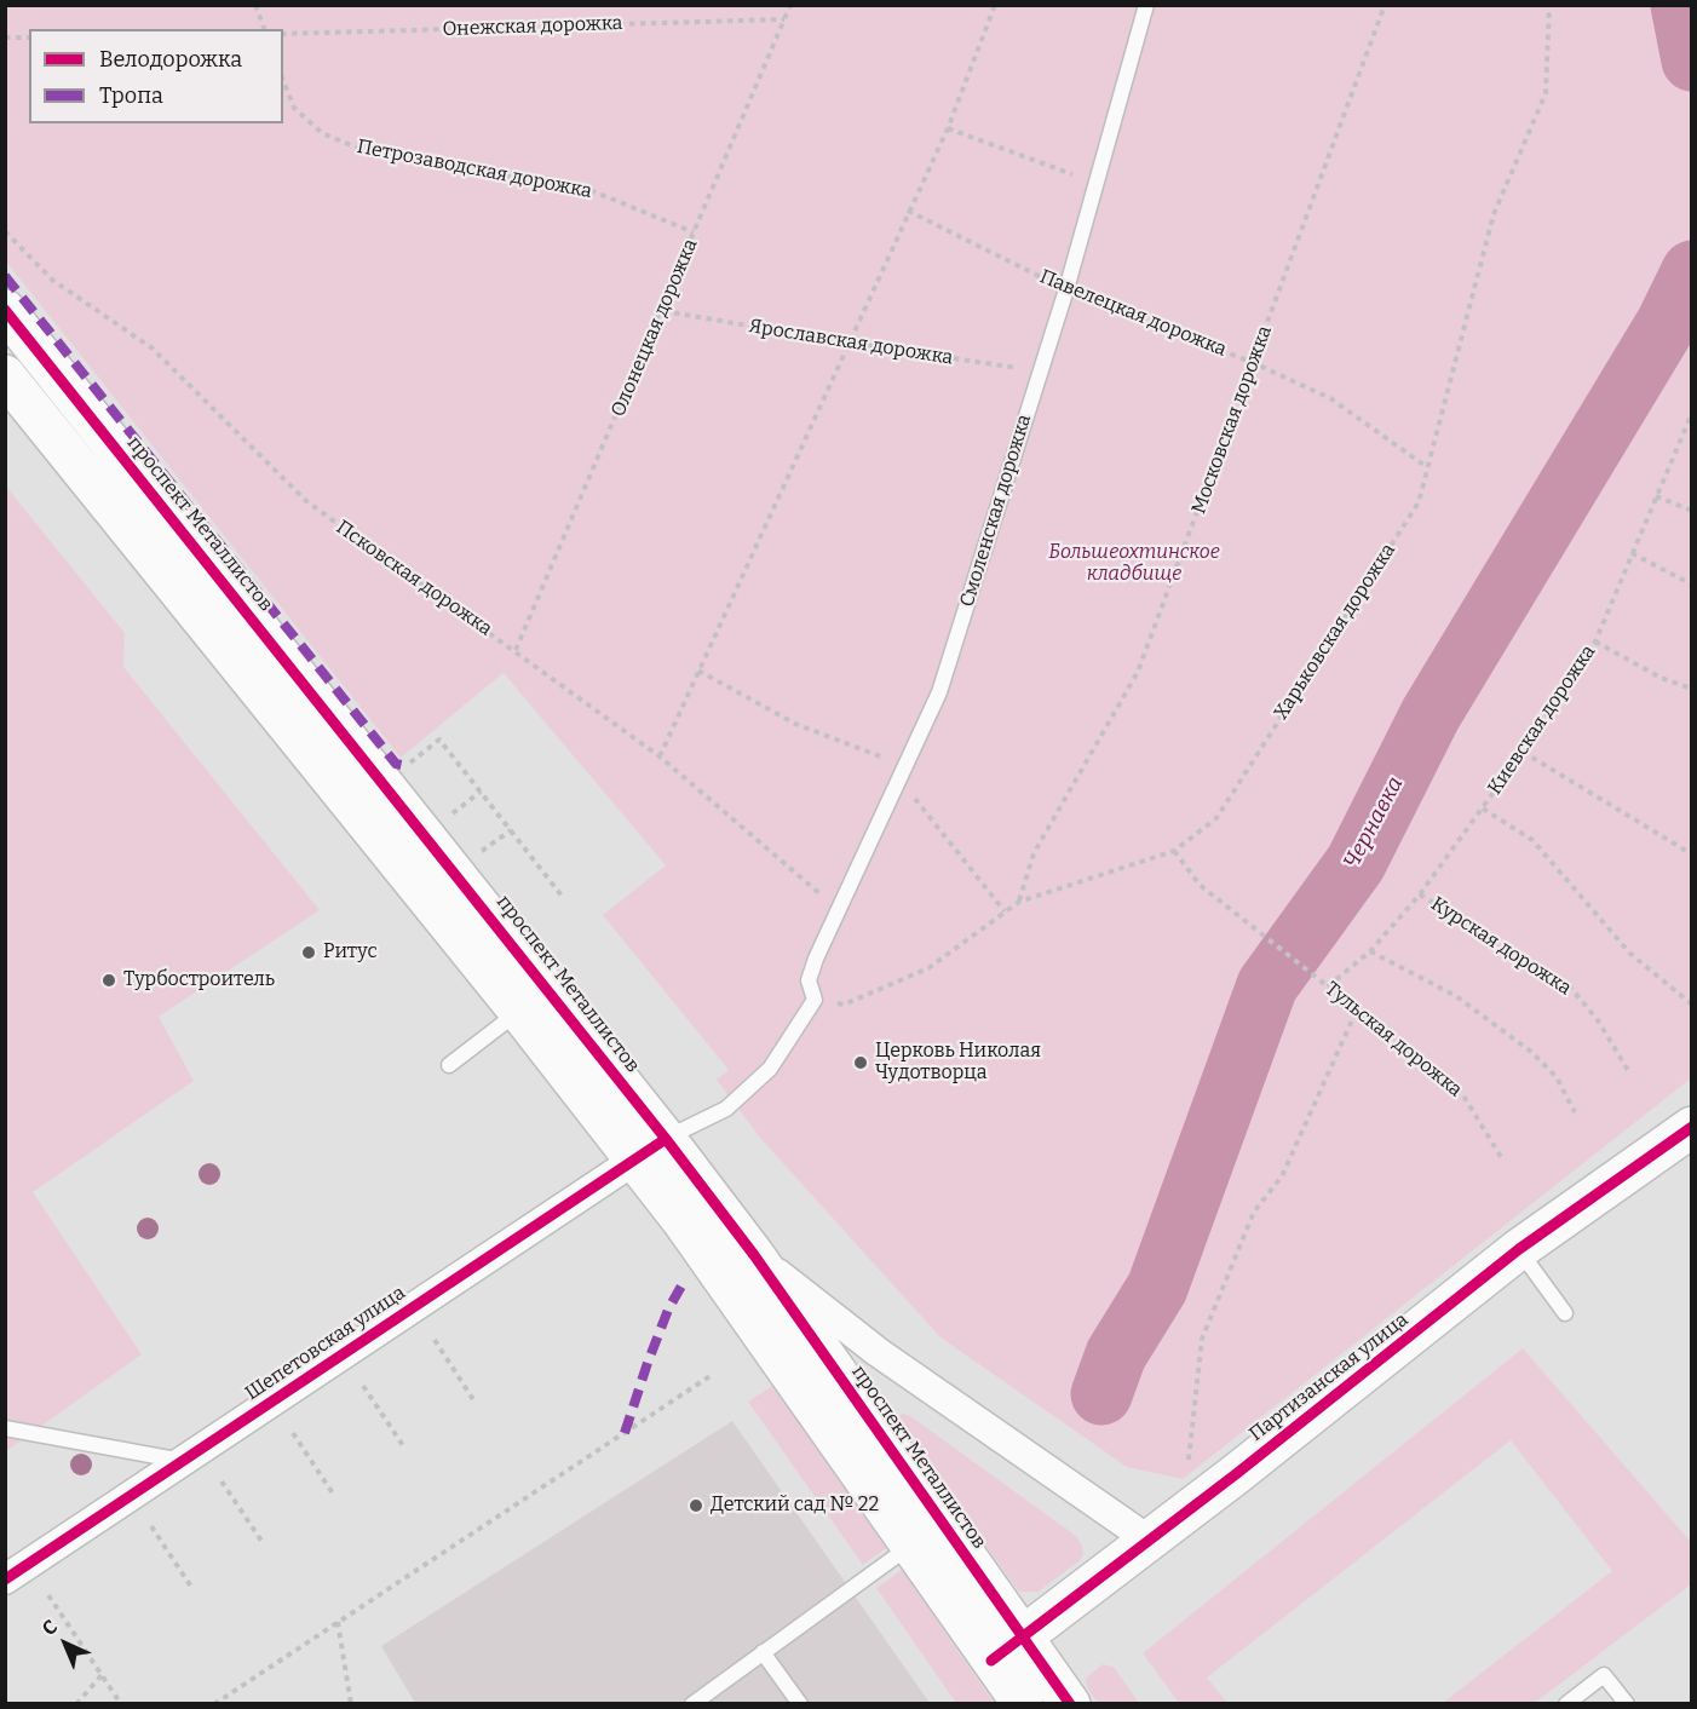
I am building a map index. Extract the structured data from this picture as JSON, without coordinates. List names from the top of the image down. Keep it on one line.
{"streets":{"street":["проспект Металлистов","Шепетовская улица","Партизанская улица"],"lane":["Смоленская дорожка"],"path":["Онежская дорожка","Петрозаводская дорожка","Павелецкая дорожка","Олонецкая дорожка","Ярославская дорожка","Московская дорожка","Псковская дорожка","Харьковская дорожка","Киевская дорожка","Курская дорожка","Тульская дорожка"]},"crossings":[["Онежская дорожка","Олонецкая дорожка"],["Петрозаводская дорожка","Олонецкая дорожка"],["Павелецкая дорожка","Московская дорожка"],["Павелецкая дорожка","Смоленская дорожка"],["Павелецкая дорожка","Харьковская дорожка"],["Олонецкая дорожка","Ярославская дорожка"],["Олонецкая дорожка","Псковская дорожка"],["Ярославская дорожка","Смоленская дорожка"],["Московская дорожка","Харьковская дорожка"],["Смоленская дорожка","Псковская дорожка"],["Смоленская дорожка","Харьковская дорожка"],["проспект Металлистов","Шепетовская улица"],["проспект Металлистов","Партизанская улица"],["Харьковская дорожка","Тульская дорожка"],["Киевская дорожка","Курская дорожка"],["Киевская дорожка","Тульская дорожка"]],"water":["Чернавка"],"parks":["Большеохтинское кладбище"],"places":["Ритус","Турбостроитель","Церковь Николая Чудотворца","Детский сад № 22"],"legend":["Велодорожка","Тропа"],"north":"top left"}
